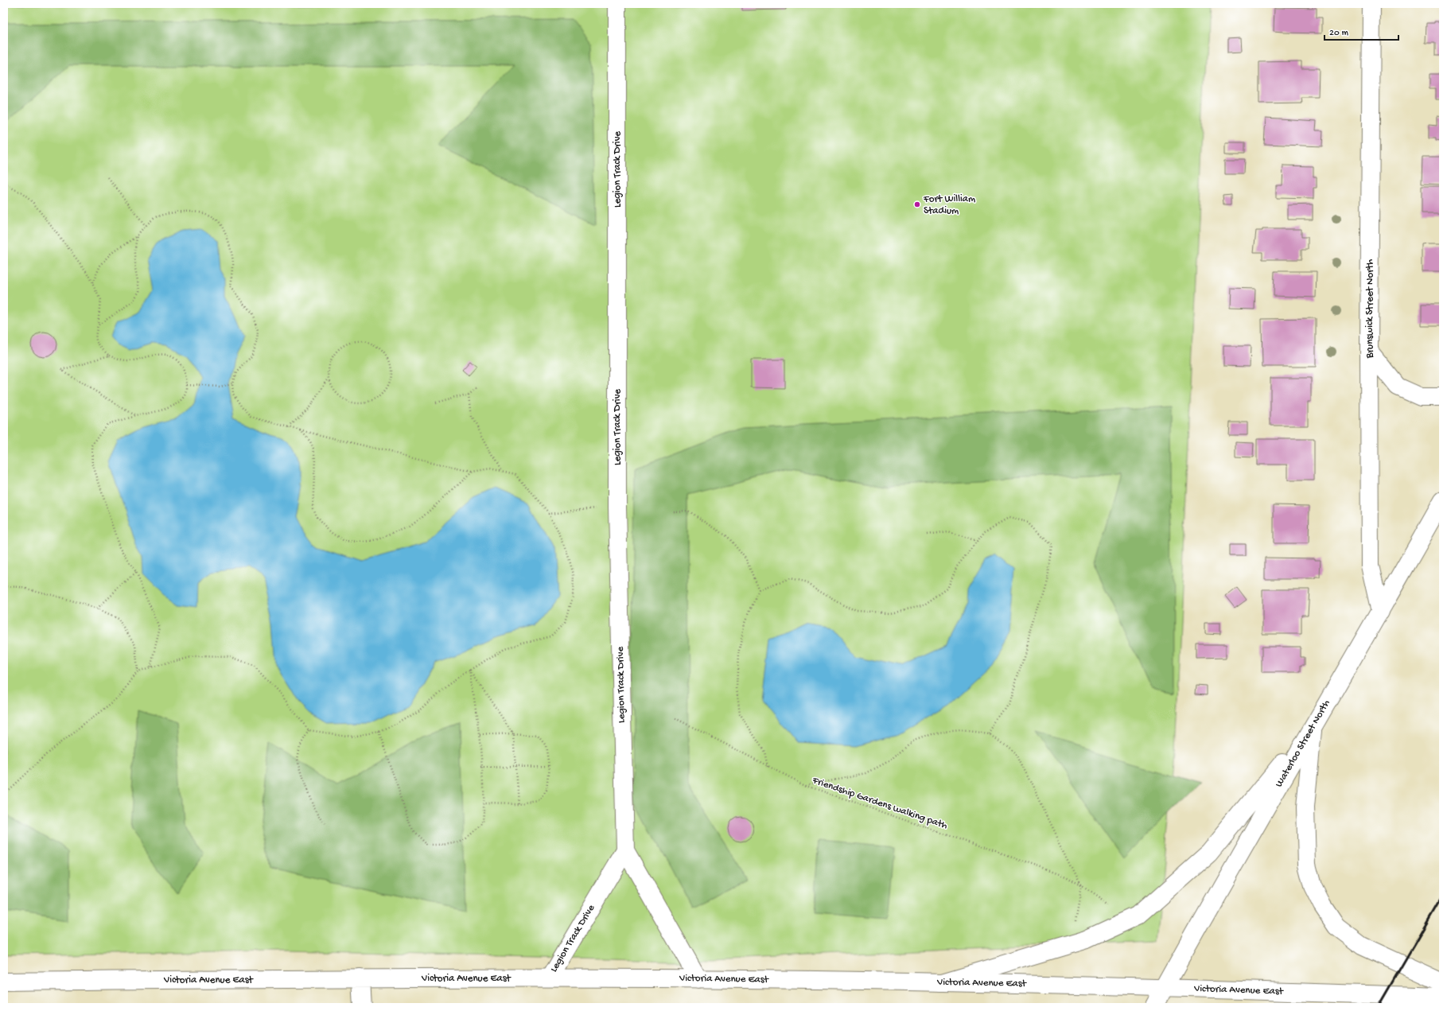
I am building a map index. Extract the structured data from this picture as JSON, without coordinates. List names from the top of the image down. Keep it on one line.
{"streets":{"street":["Legion Track Drive","Brunswick Street North","Waterloo Street North","Victoria Avenue East"],"path":["Friendship Gardens walking path"]},"crossings":[["Legion Track Drive","Victoria Avenue East"],["Brunswick Street North","Waterloo Street North"],["Waterloo Street North","Victoria Avenue East"]],"places":["Fort William Stadium"],"scale_bar":"20 m"}
